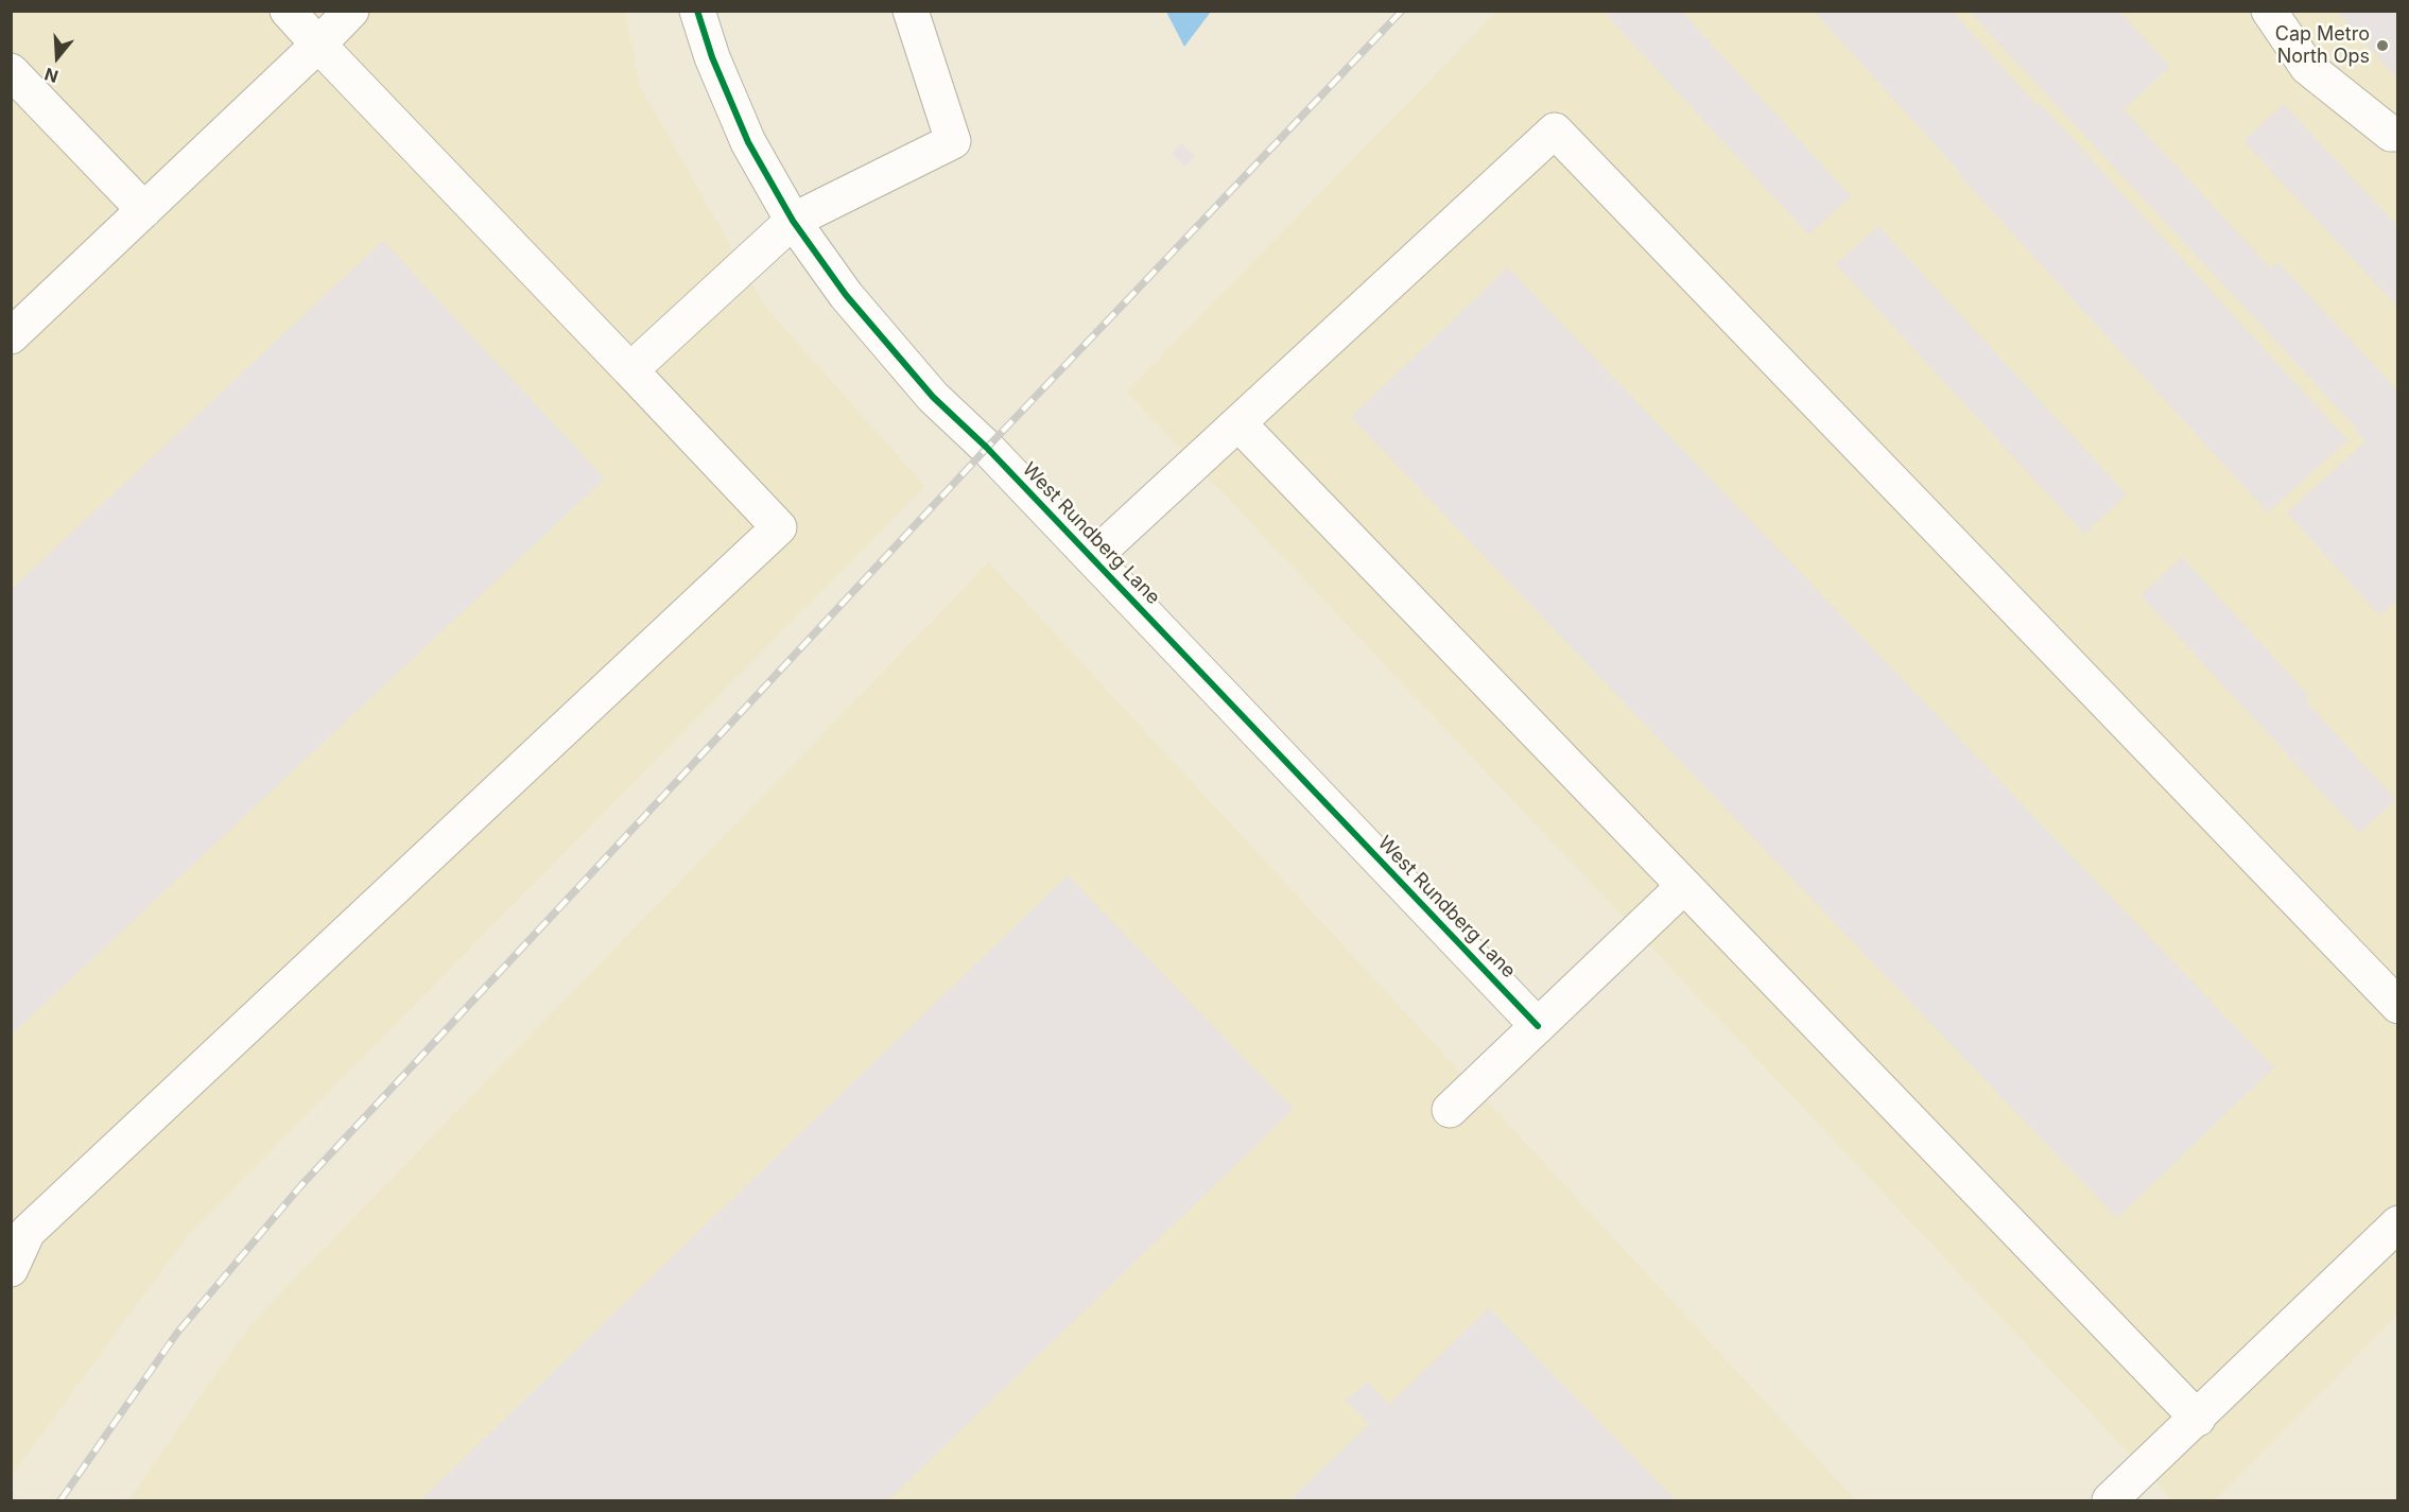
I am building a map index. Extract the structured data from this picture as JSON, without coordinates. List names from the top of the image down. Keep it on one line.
{"streets":{"street":["West Rundberg Lane"]},"places":["Cap Metro North Ops"],"north":"bottom"}
